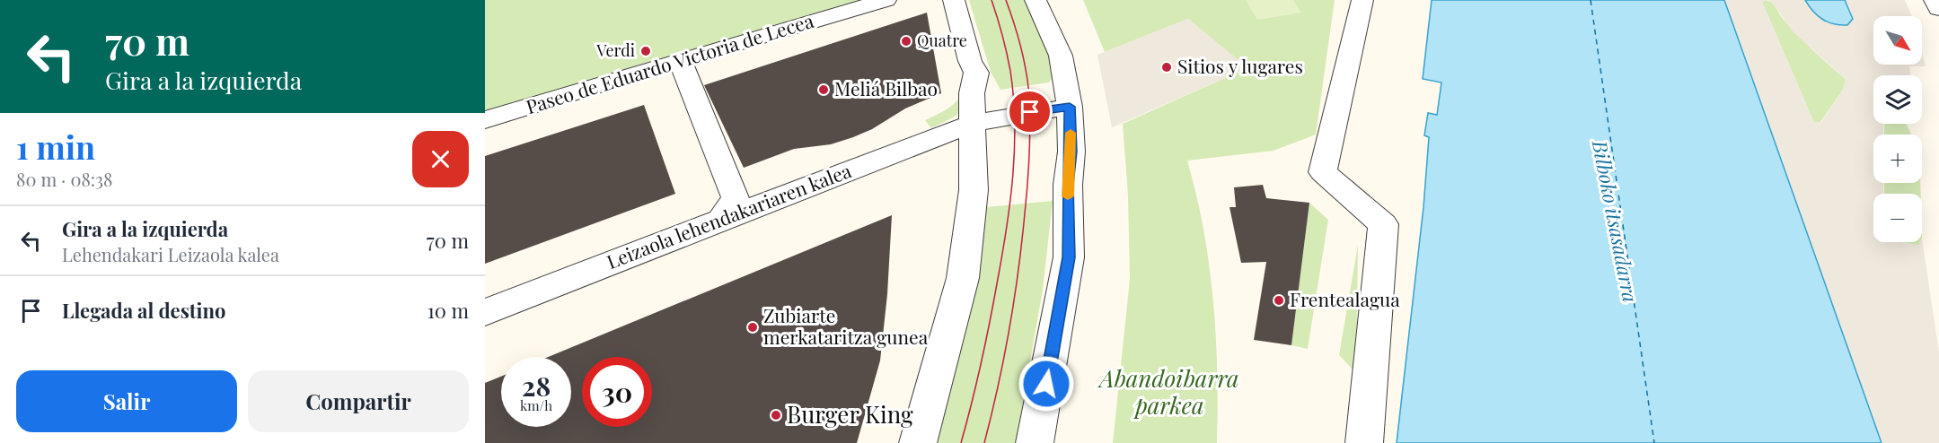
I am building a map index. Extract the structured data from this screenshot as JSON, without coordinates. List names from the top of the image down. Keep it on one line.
{"streets":{"street":["Paseo de Eduardo Victoria de Lecea","Leizaola lehendakariaren kalea"]},"water":["Bilboko itsasadarra"],"parks":["Abandoibarra parkea"],"places":["Quatre","Verdi","Sitios y lugares","Meliá Bilbao","Frentealagua","Zubiarte merkataritza gunea","Burger King"],"north":"bottom right","page":{"turn":["70 m","Gira a la izquierda"],"map_buttons":["+","−"],"heading":["1 min","80 m · 08:38"],"list":[{"name":"Gira a la izquierda","note":"Lehendakari Leizaola kalea","value":"70 m"},{"name":"Llegada al destino","value":"10 m"}],"speed":"28 km/h","limit":"30","buttons":["Salir","Compartir"]}}
